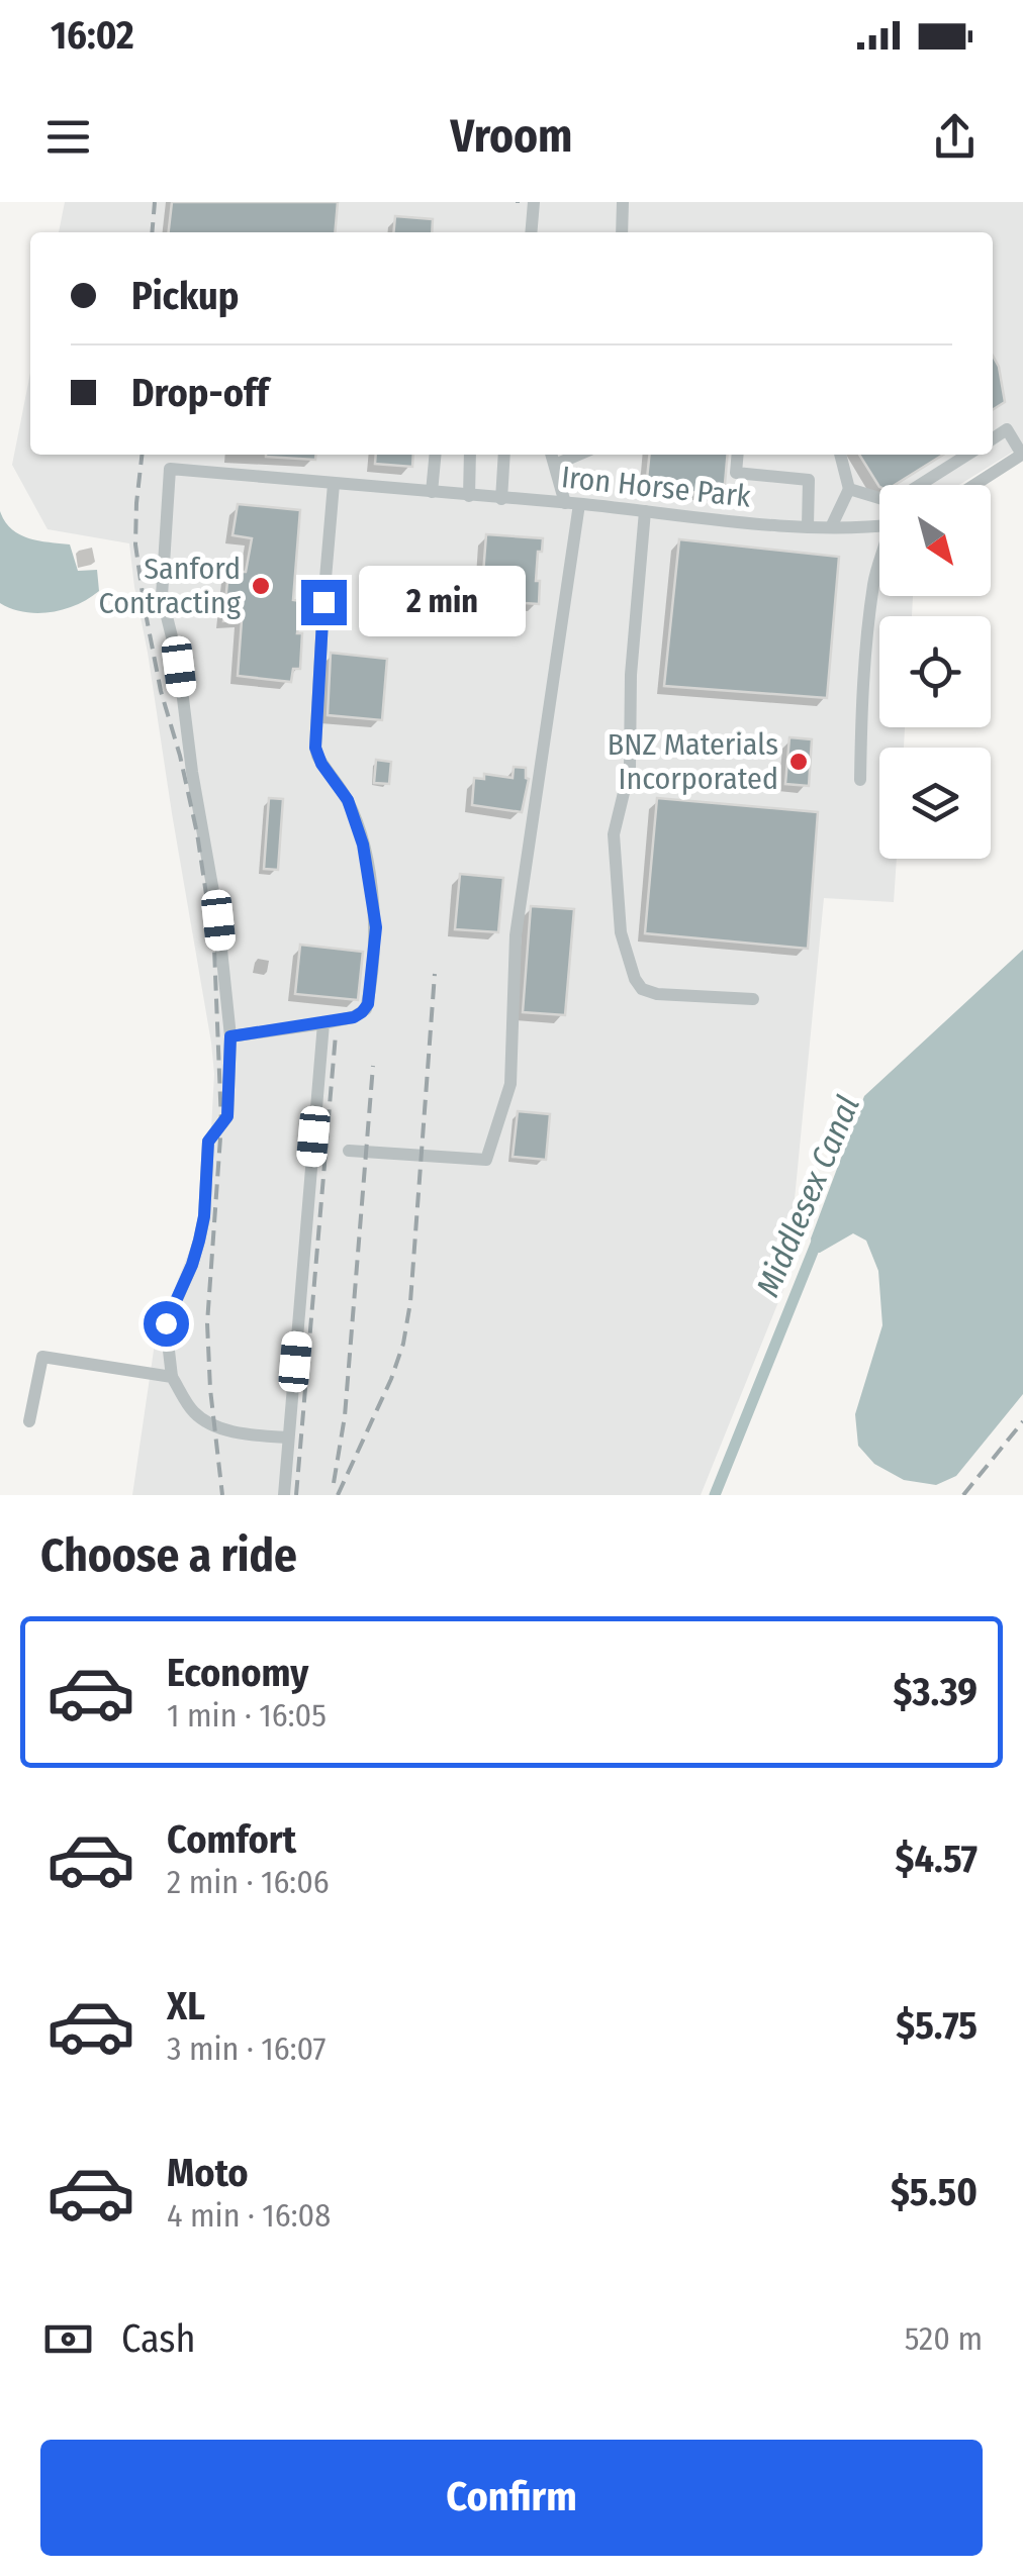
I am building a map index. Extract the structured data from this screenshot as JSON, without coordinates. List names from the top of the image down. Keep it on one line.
{"streets":{"street":["Iron Horse Park"]},"water":["Middlesex Canal"],"places":["Sanford Contracting","BNZ Materials Incorporated"],"north":"bottom right","page":{"status":"16:02","header":"Vroom","banner":["Pickup","Drop-off"],"bubble":"2 min","heading":"Choose a ride","list":[{"name":"Economy","note":"1 min · 16:05","value":"$3.39"},{"name":"Comfort","note":"2 min · 16:06","value":"$4.57"},{"name":"XL","note":"3 min · 16:07","value":"$5.75"},{"name":"Moto","note":"4 min · 16:08","value":"$5.50"}],"pay":["Cash","520 m"],"buttons":"Confirm"}}
